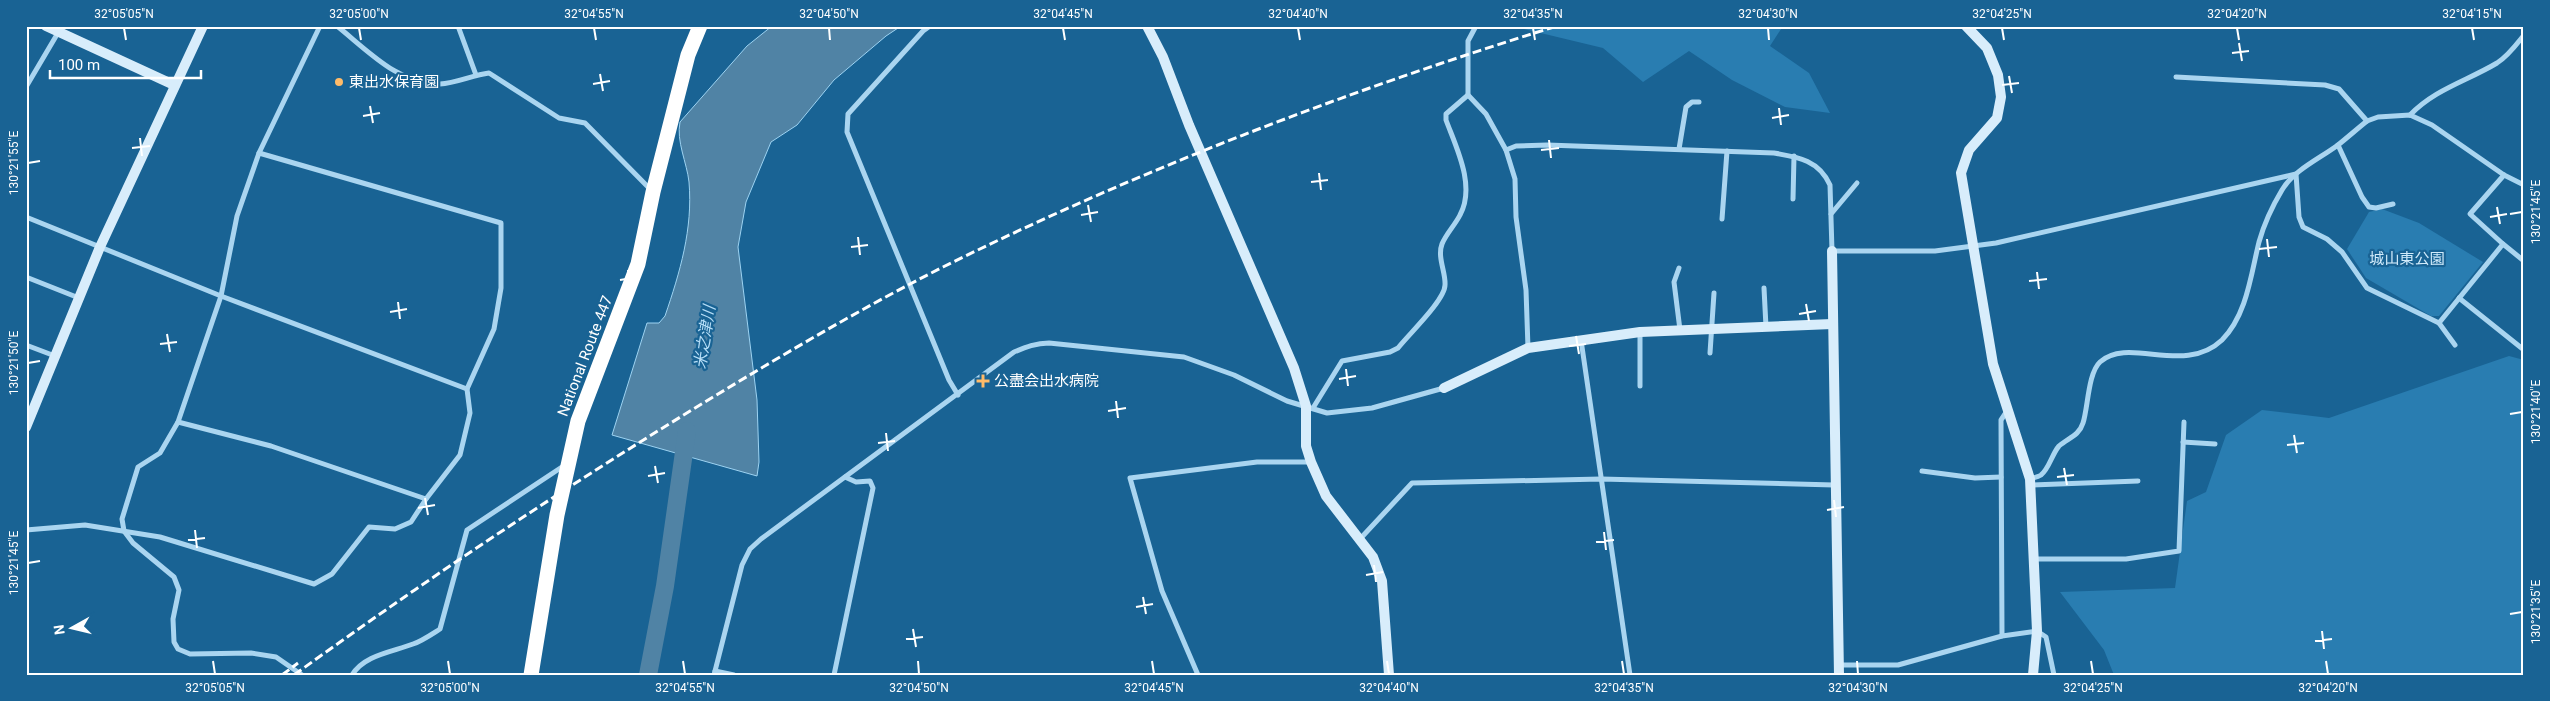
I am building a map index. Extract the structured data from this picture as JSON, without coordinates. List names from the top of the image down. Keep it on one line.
{"streets":{"highway":["National Route 447"]},"water":["米之津川"],"parks":["城山東公園"],"places":{"other":["東出水保育園"],"health":["公盡会出水病院"]},"scale_bar":"100 m","north":"left","coordinates":["32°05'05\"N","32°05'00\"N","32°04'55\"N","32°04'50\"N","32°04'45\"N","32°04'40\"N","32°04'35\"N","32°04'30\"N","32°04'25\"N","32°04'20\"N","32°04'15\"N","130°21'55\"E","130°21'45\"E","130°21'50\"E","130°21'40\"E","130°21'35\"E"]}
